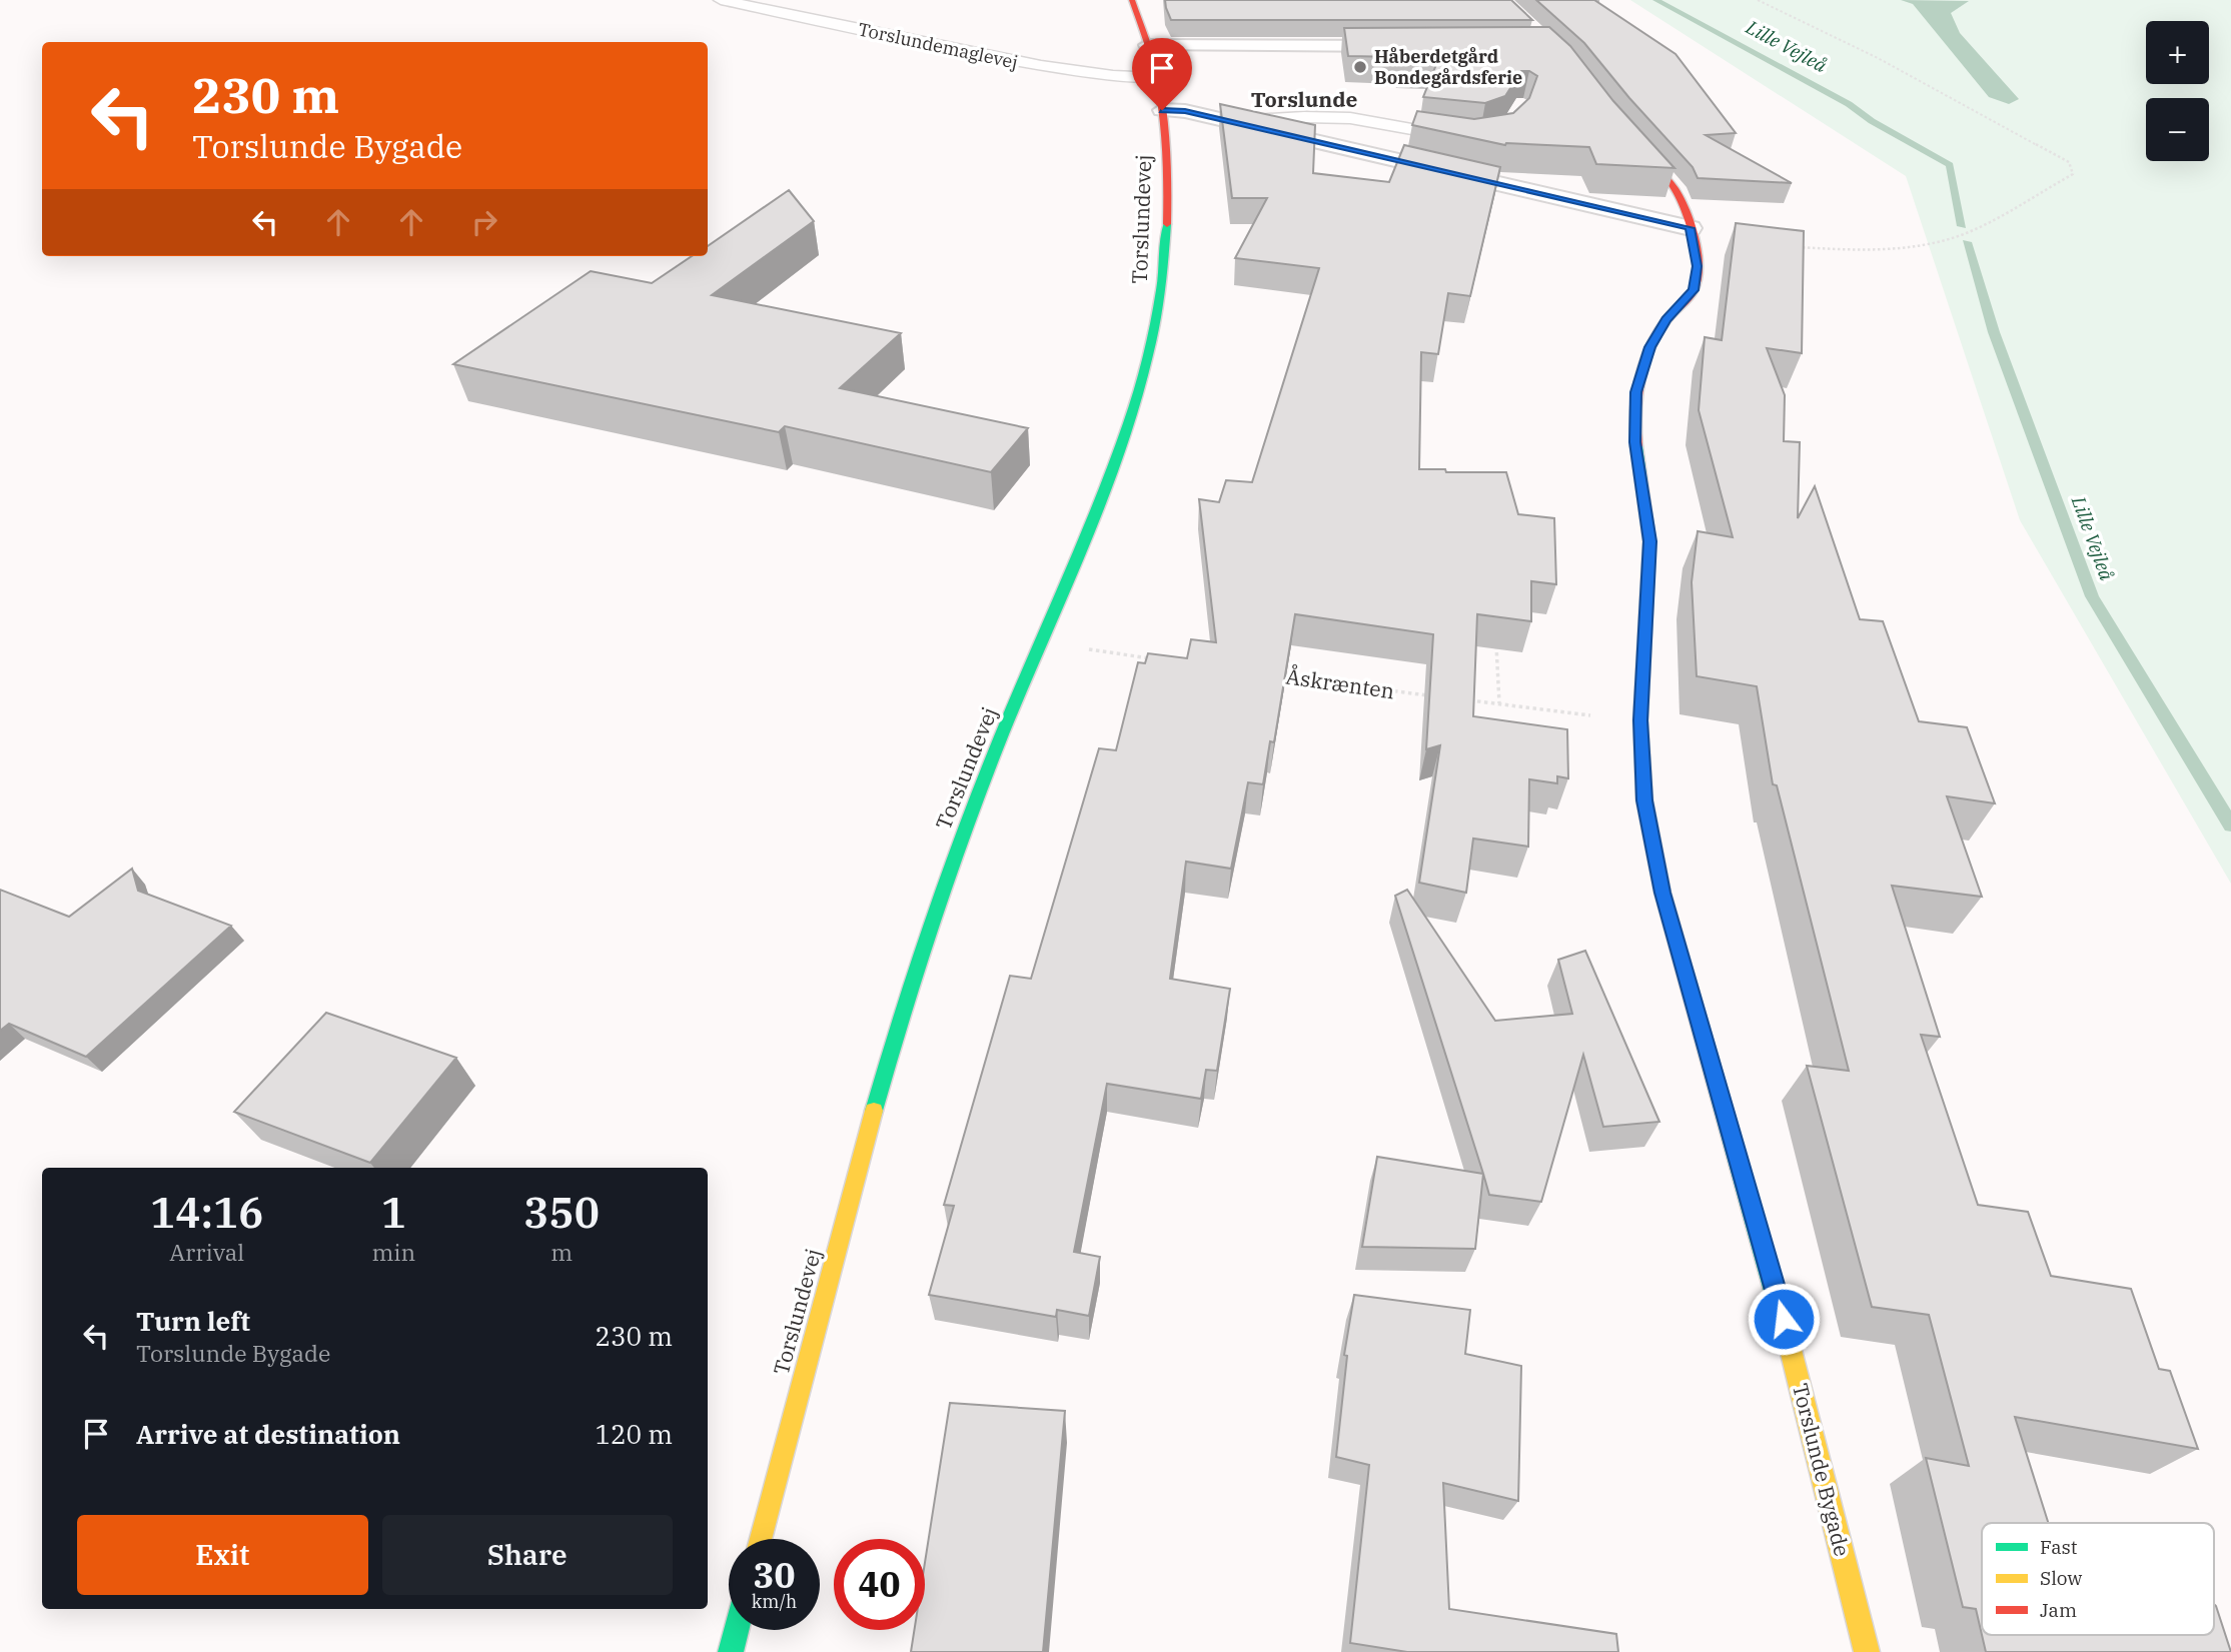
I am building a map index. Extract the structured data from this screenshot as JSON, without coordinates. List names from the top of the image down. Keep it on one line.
{"streets":{"street":["Torslundevej","Torslunde Bygade"],"lane":["Torslundemaglevej"],"path":["Åskrænten"]},"crossings":[["Torslundemaglevej","Torslundevej"]],"districts":["Torslunde"],"water":["Lille Vejleå"],"places":["Håberdetgård Bondegårdsferie"],"legend":["Fast","Slow","Jam"],"page":{"map_buttons":["+","−"],"turn":["230 m","Torslunde Bygade"],"eta":["14:16","Arrival","1","min","350","m"],"list":[{"name":"Turn left","note":"Torslunde Bygade","value":"230 m"},{"name":"Arrive at destination","value":"120 m"}],"buttons":["Exit","Share"],"speed":"30 km/h","limit":"40"}}
